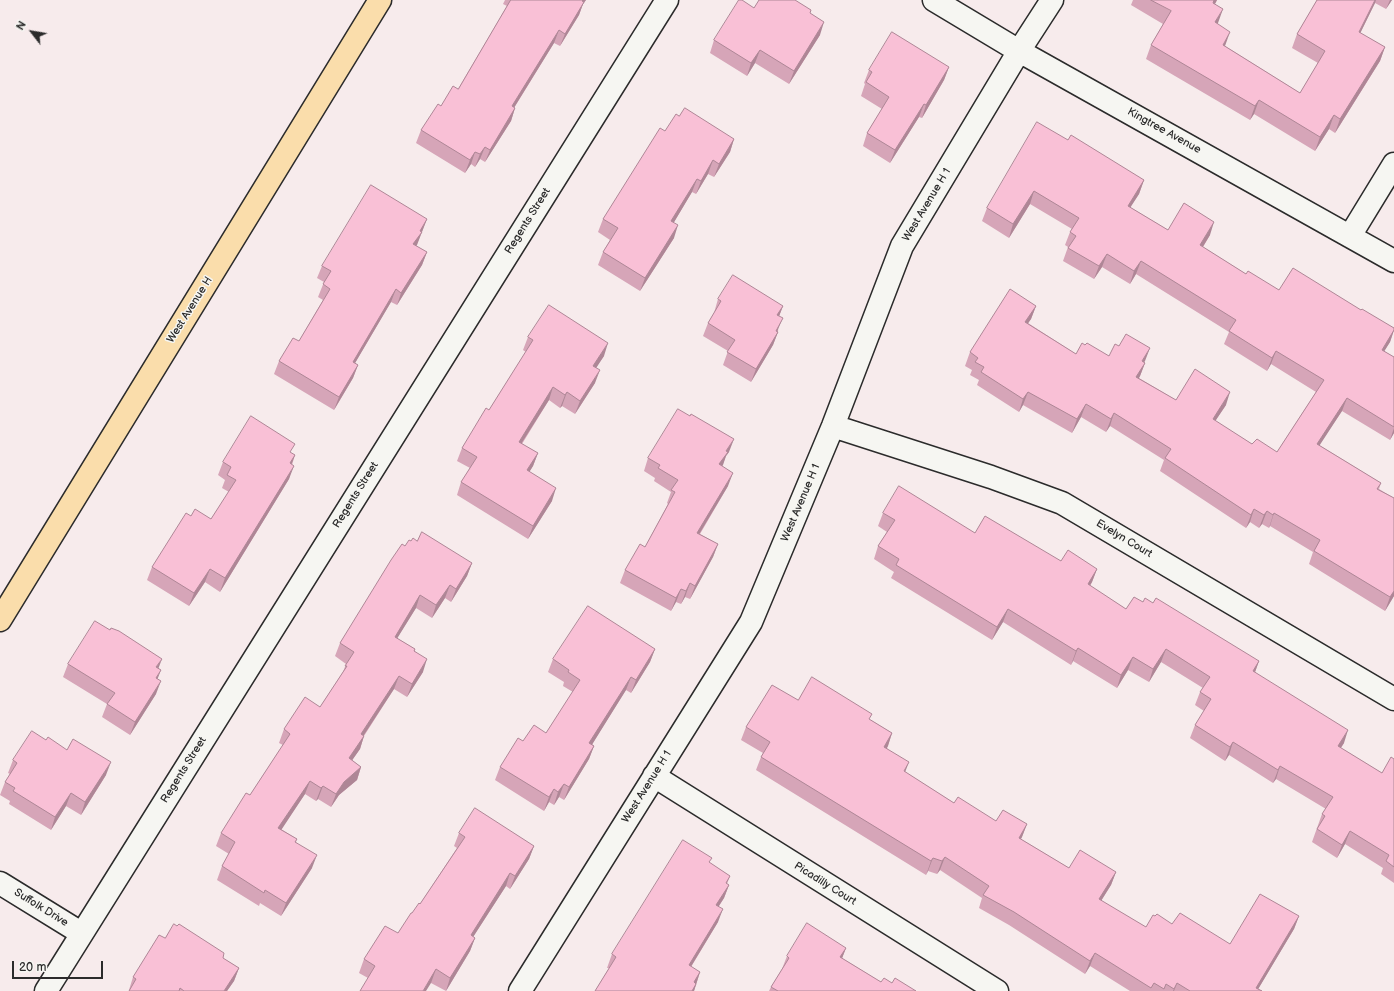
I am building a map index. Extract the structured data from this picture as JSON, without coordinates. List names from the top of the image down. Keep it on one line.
{"streets":{"main road":["West Avenue H"],"street":["Kingtree Avenue","West Avenue H 1","Regents Street","Evelyn Court","Picadilly Court","Suffolk Drive"]},"crossings":[["Kingtree Avenue","West Avenue H 1"],["West Avenue H 1","Evelyn Court"],["West Avenue H 1","Picadilly Court"],["Regents Street","Suffolk Drive"]],"scale_bar":"20 m","north":"top left"}
